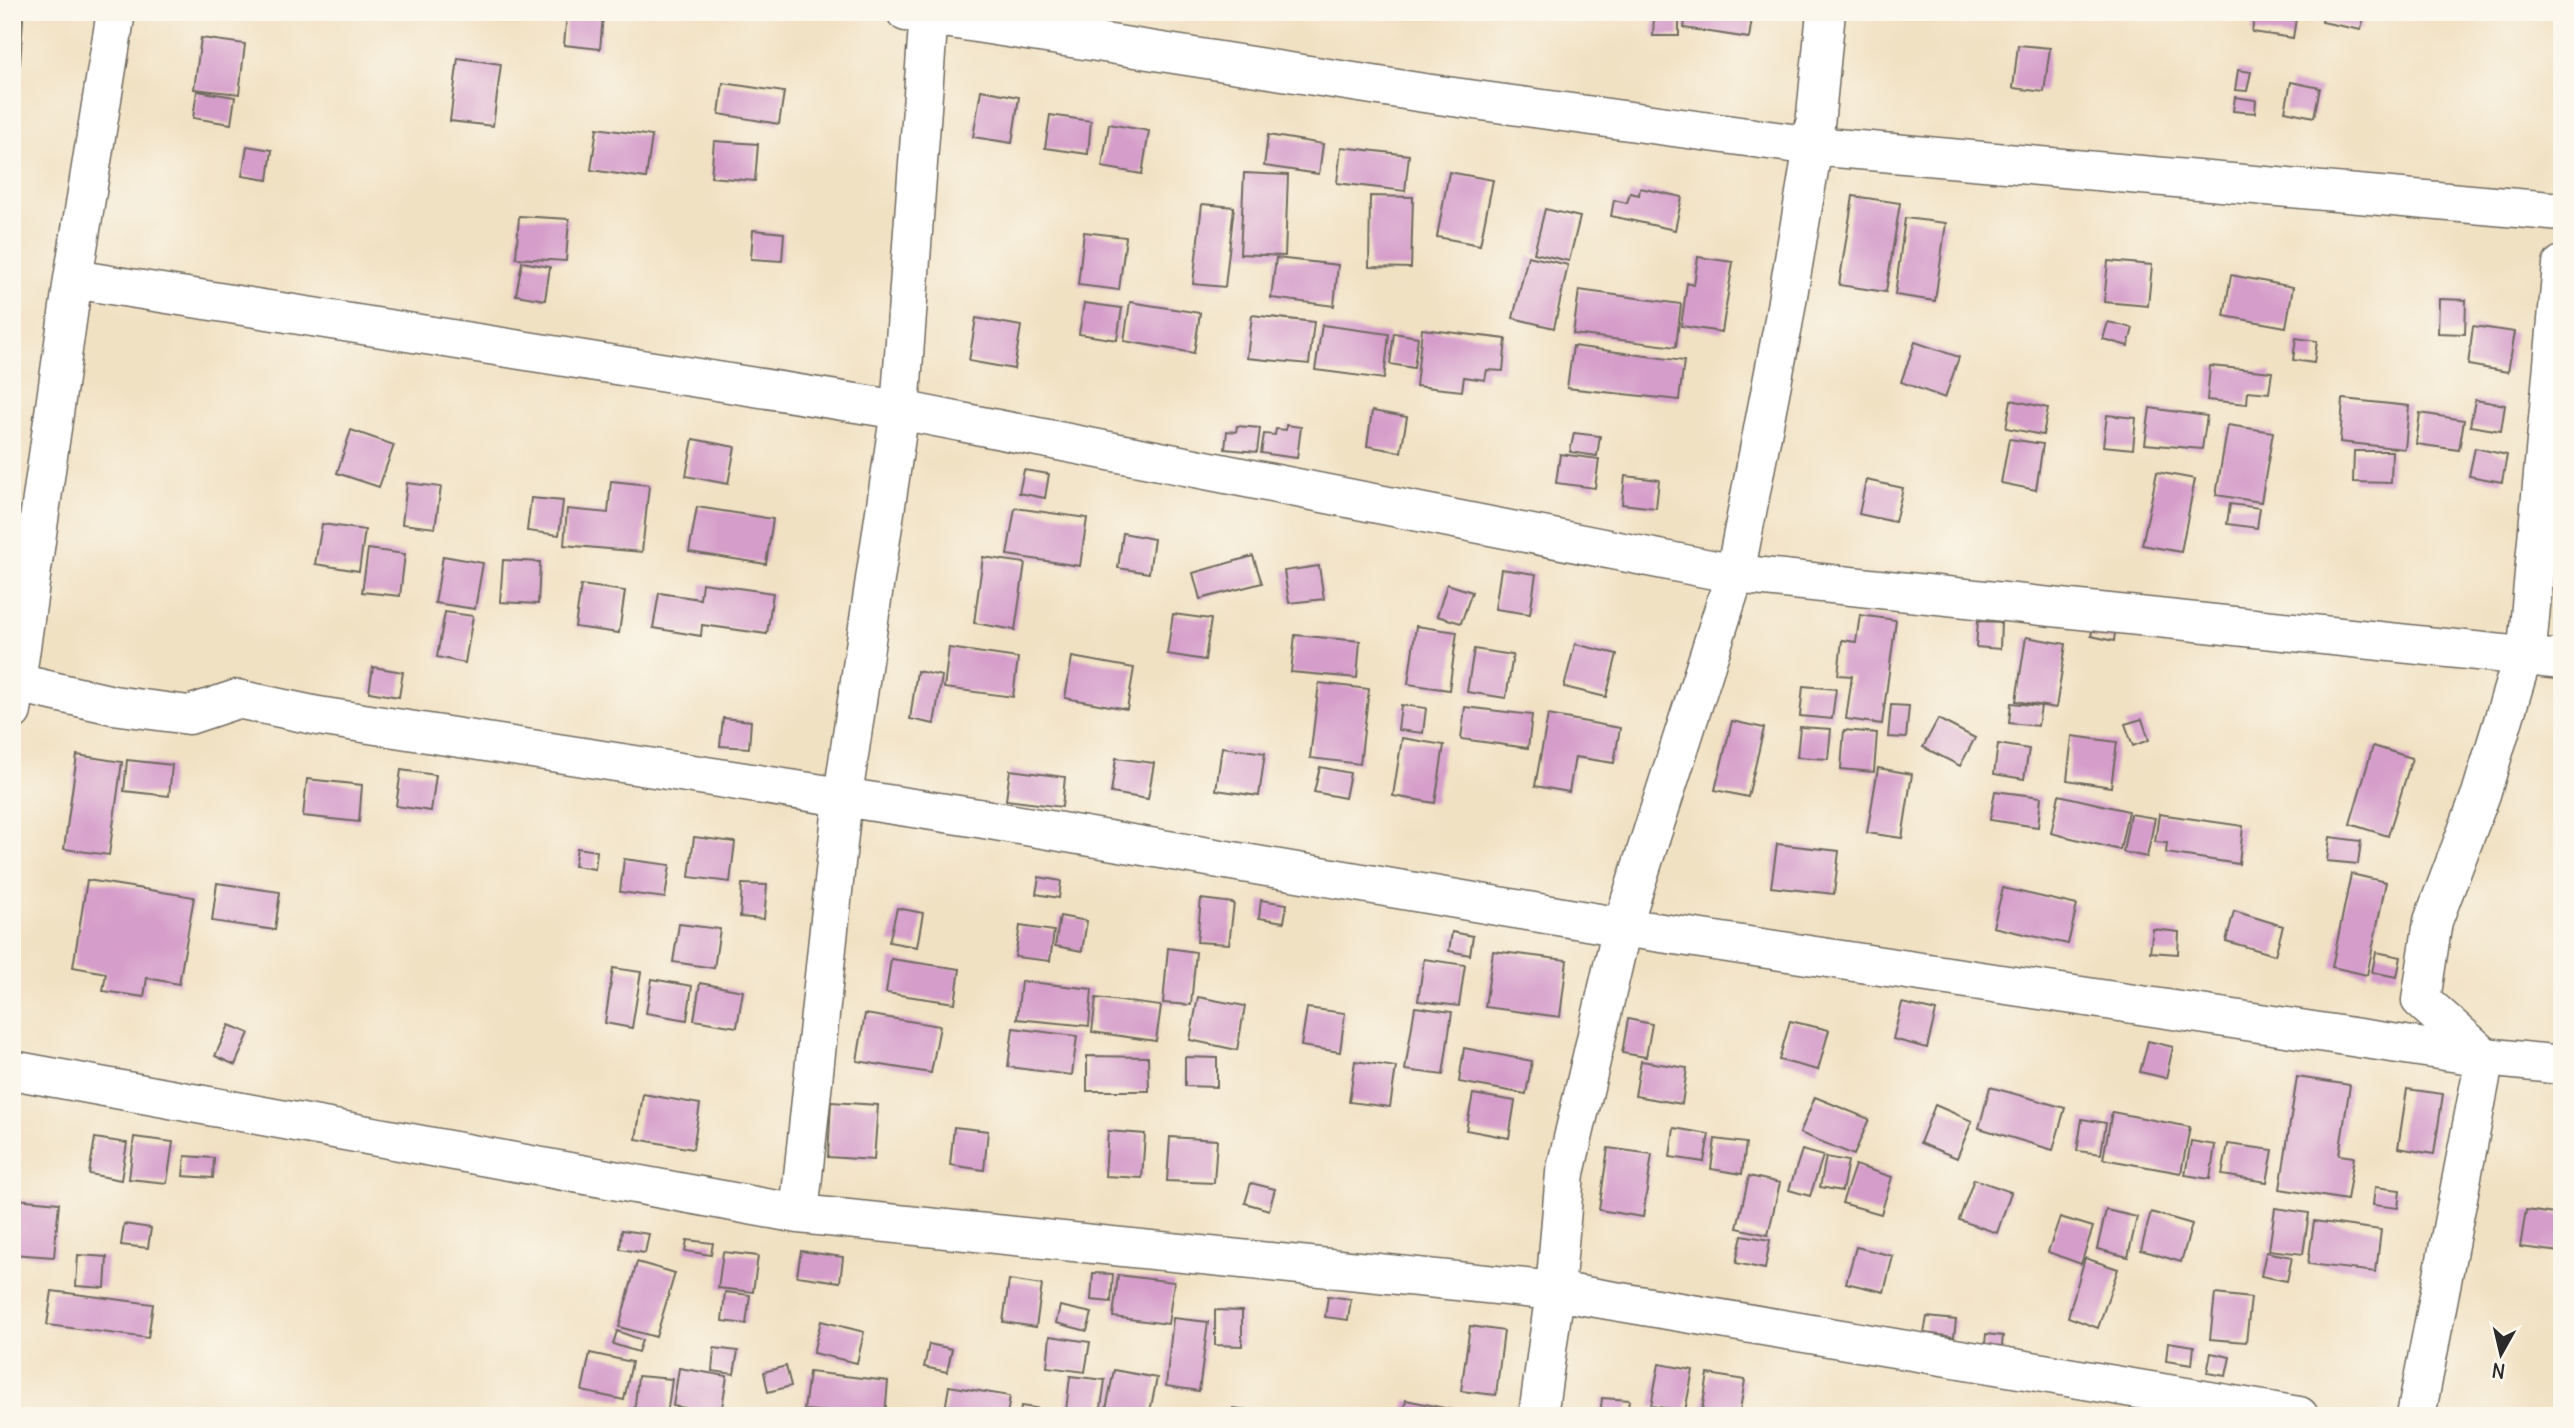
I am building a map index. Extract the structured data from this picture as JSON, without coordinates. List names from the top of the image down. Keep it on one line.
{"north":"bottom"}
